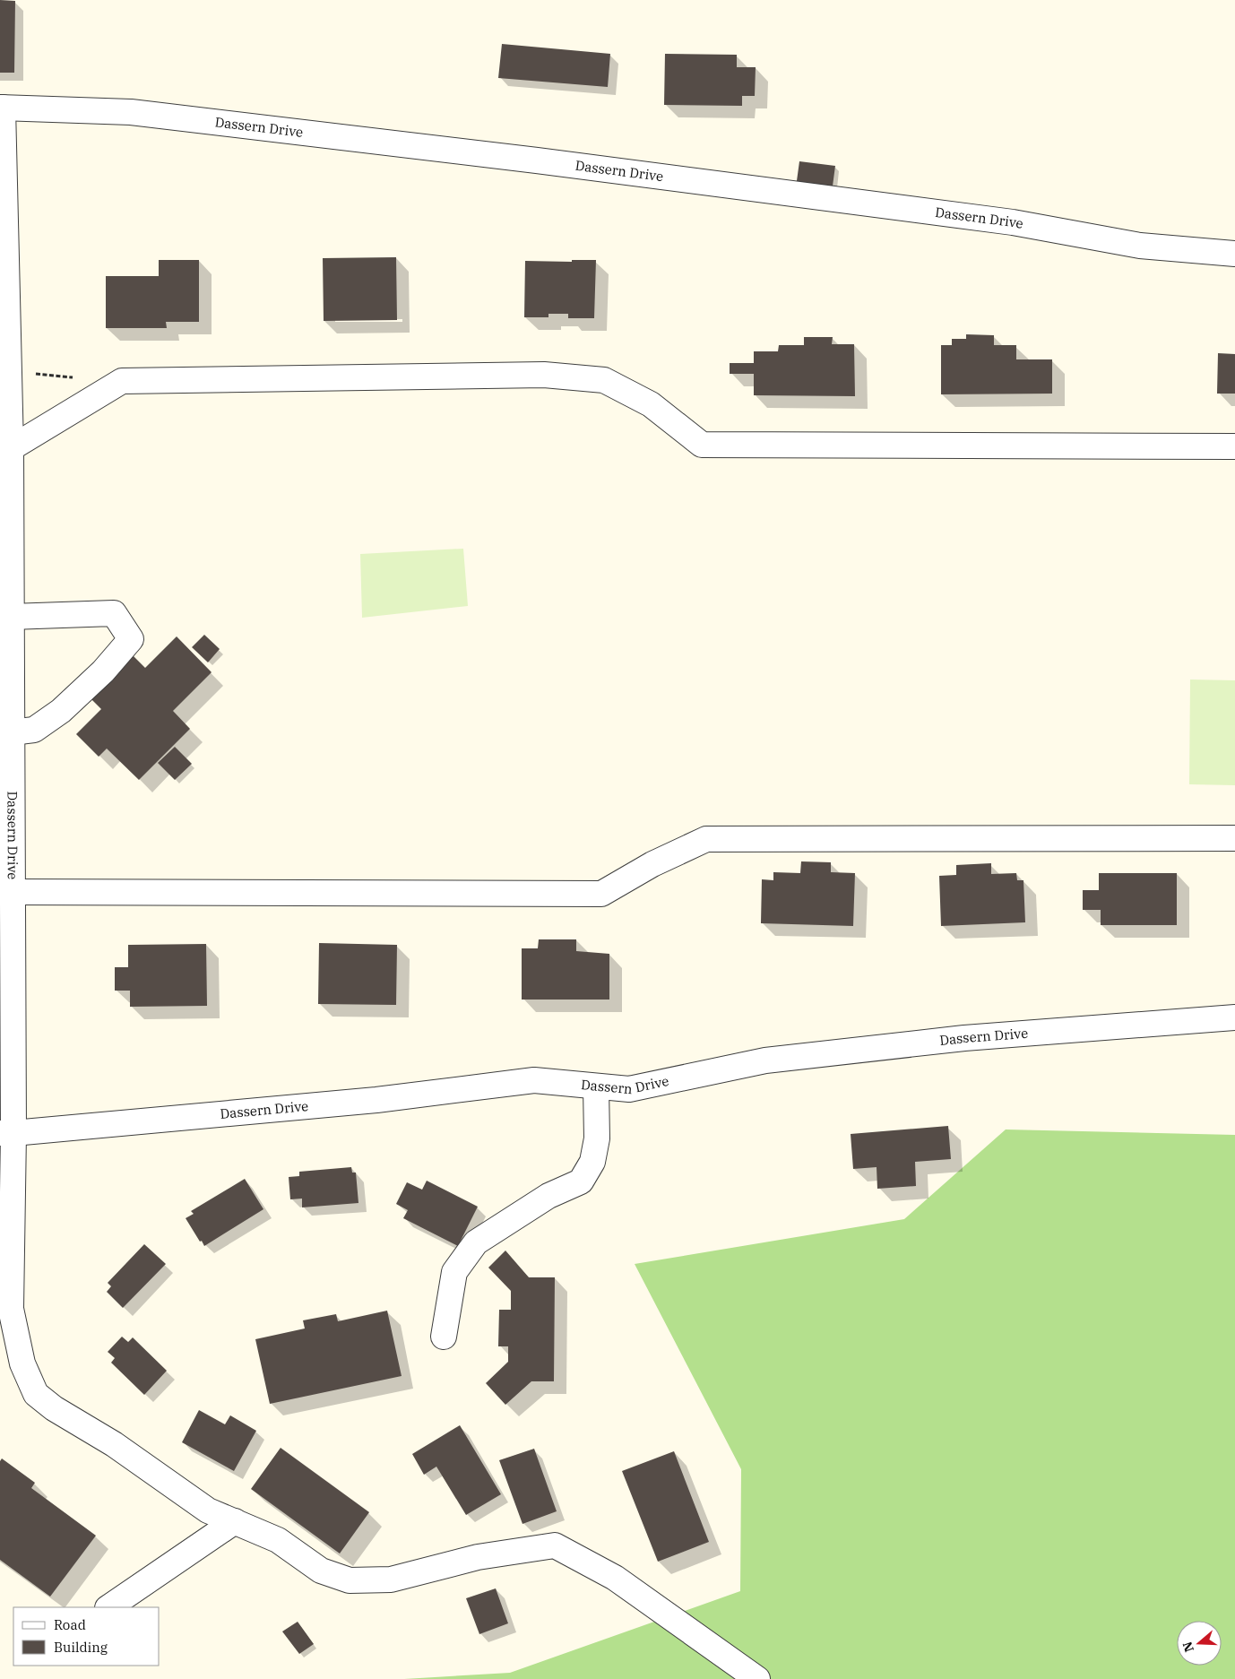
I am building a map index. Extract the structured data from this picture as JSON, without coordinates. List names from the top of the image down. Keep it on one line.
{"streets":{"street":["Dassern Drive"]},"legend":["Road","Building"],"north":"left"}
